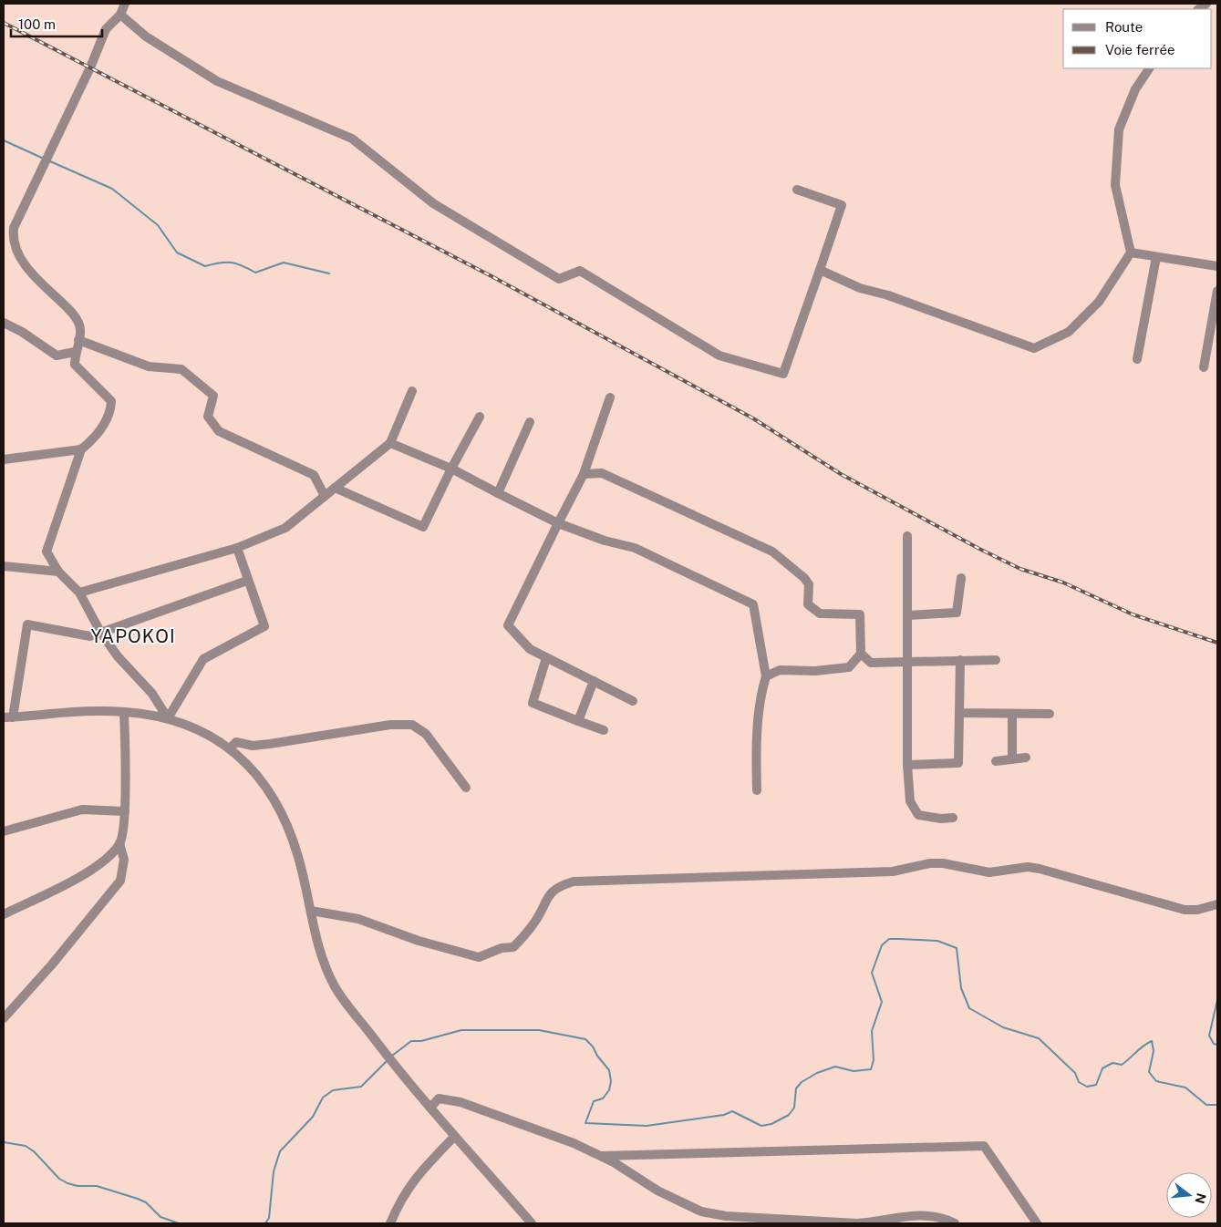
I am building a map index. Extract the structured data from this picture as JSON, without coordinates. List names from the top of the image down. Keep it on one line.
{"districts":["YAPOKOI"],"legend":["Route","Voie ferrée"],"scale_bar":"100 m","north":"right"}
